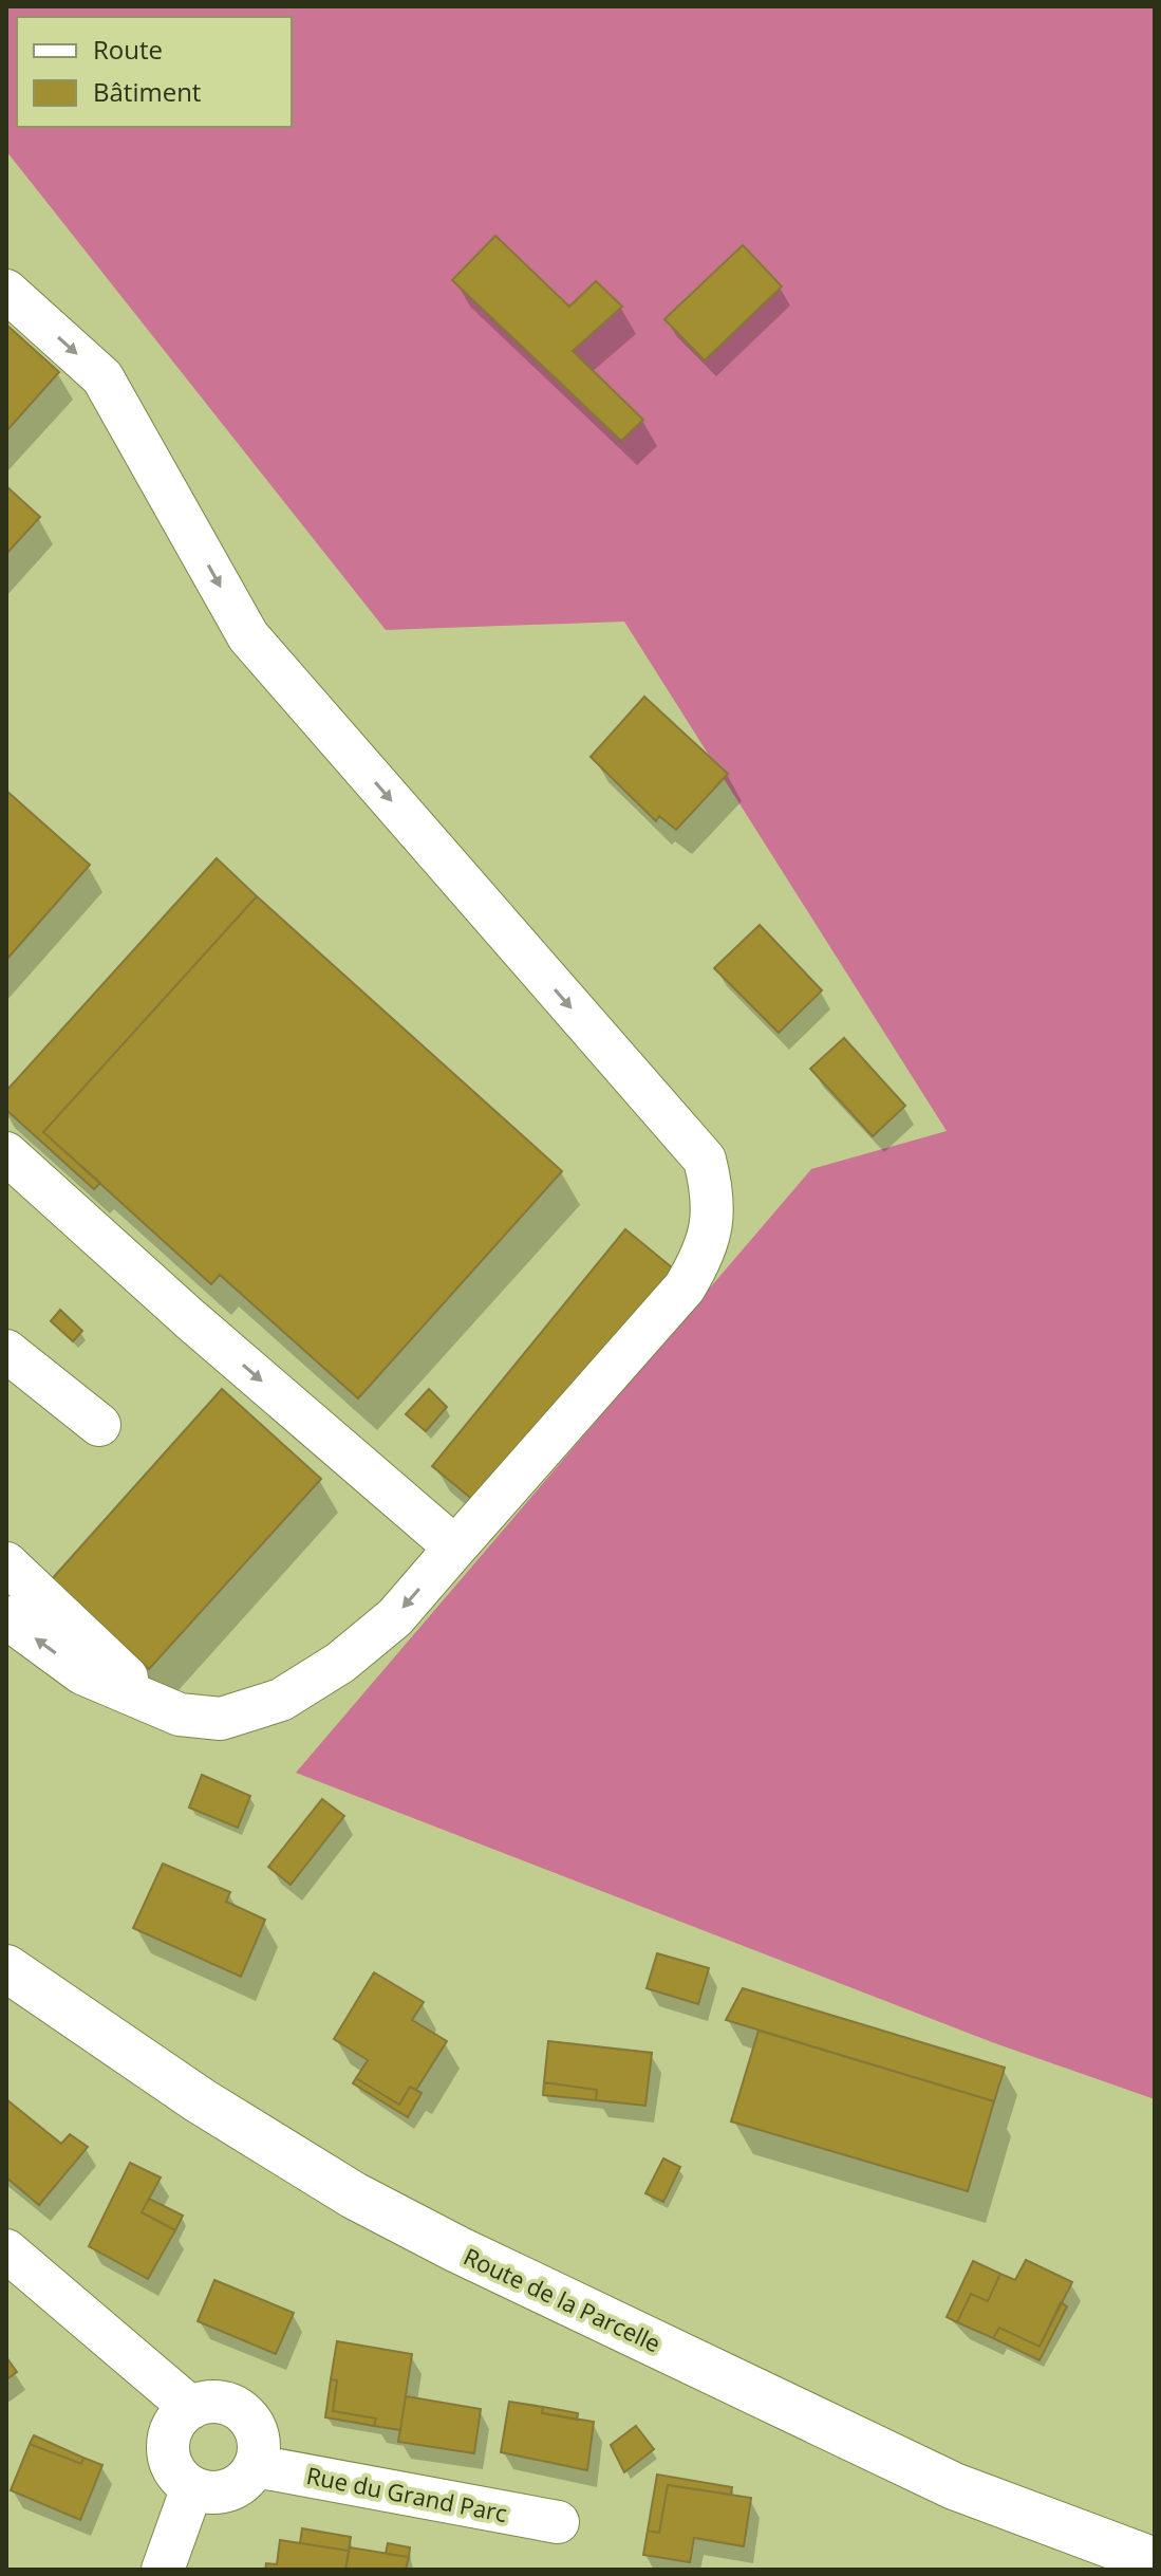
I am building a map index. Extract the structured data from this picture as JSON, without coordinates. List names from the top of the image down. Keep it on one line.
{"streets":{"main road":["Route de la Parcelle"],"street":["Rue du Grand Parc"]},"legend":["Route","Bâtiment"]}
